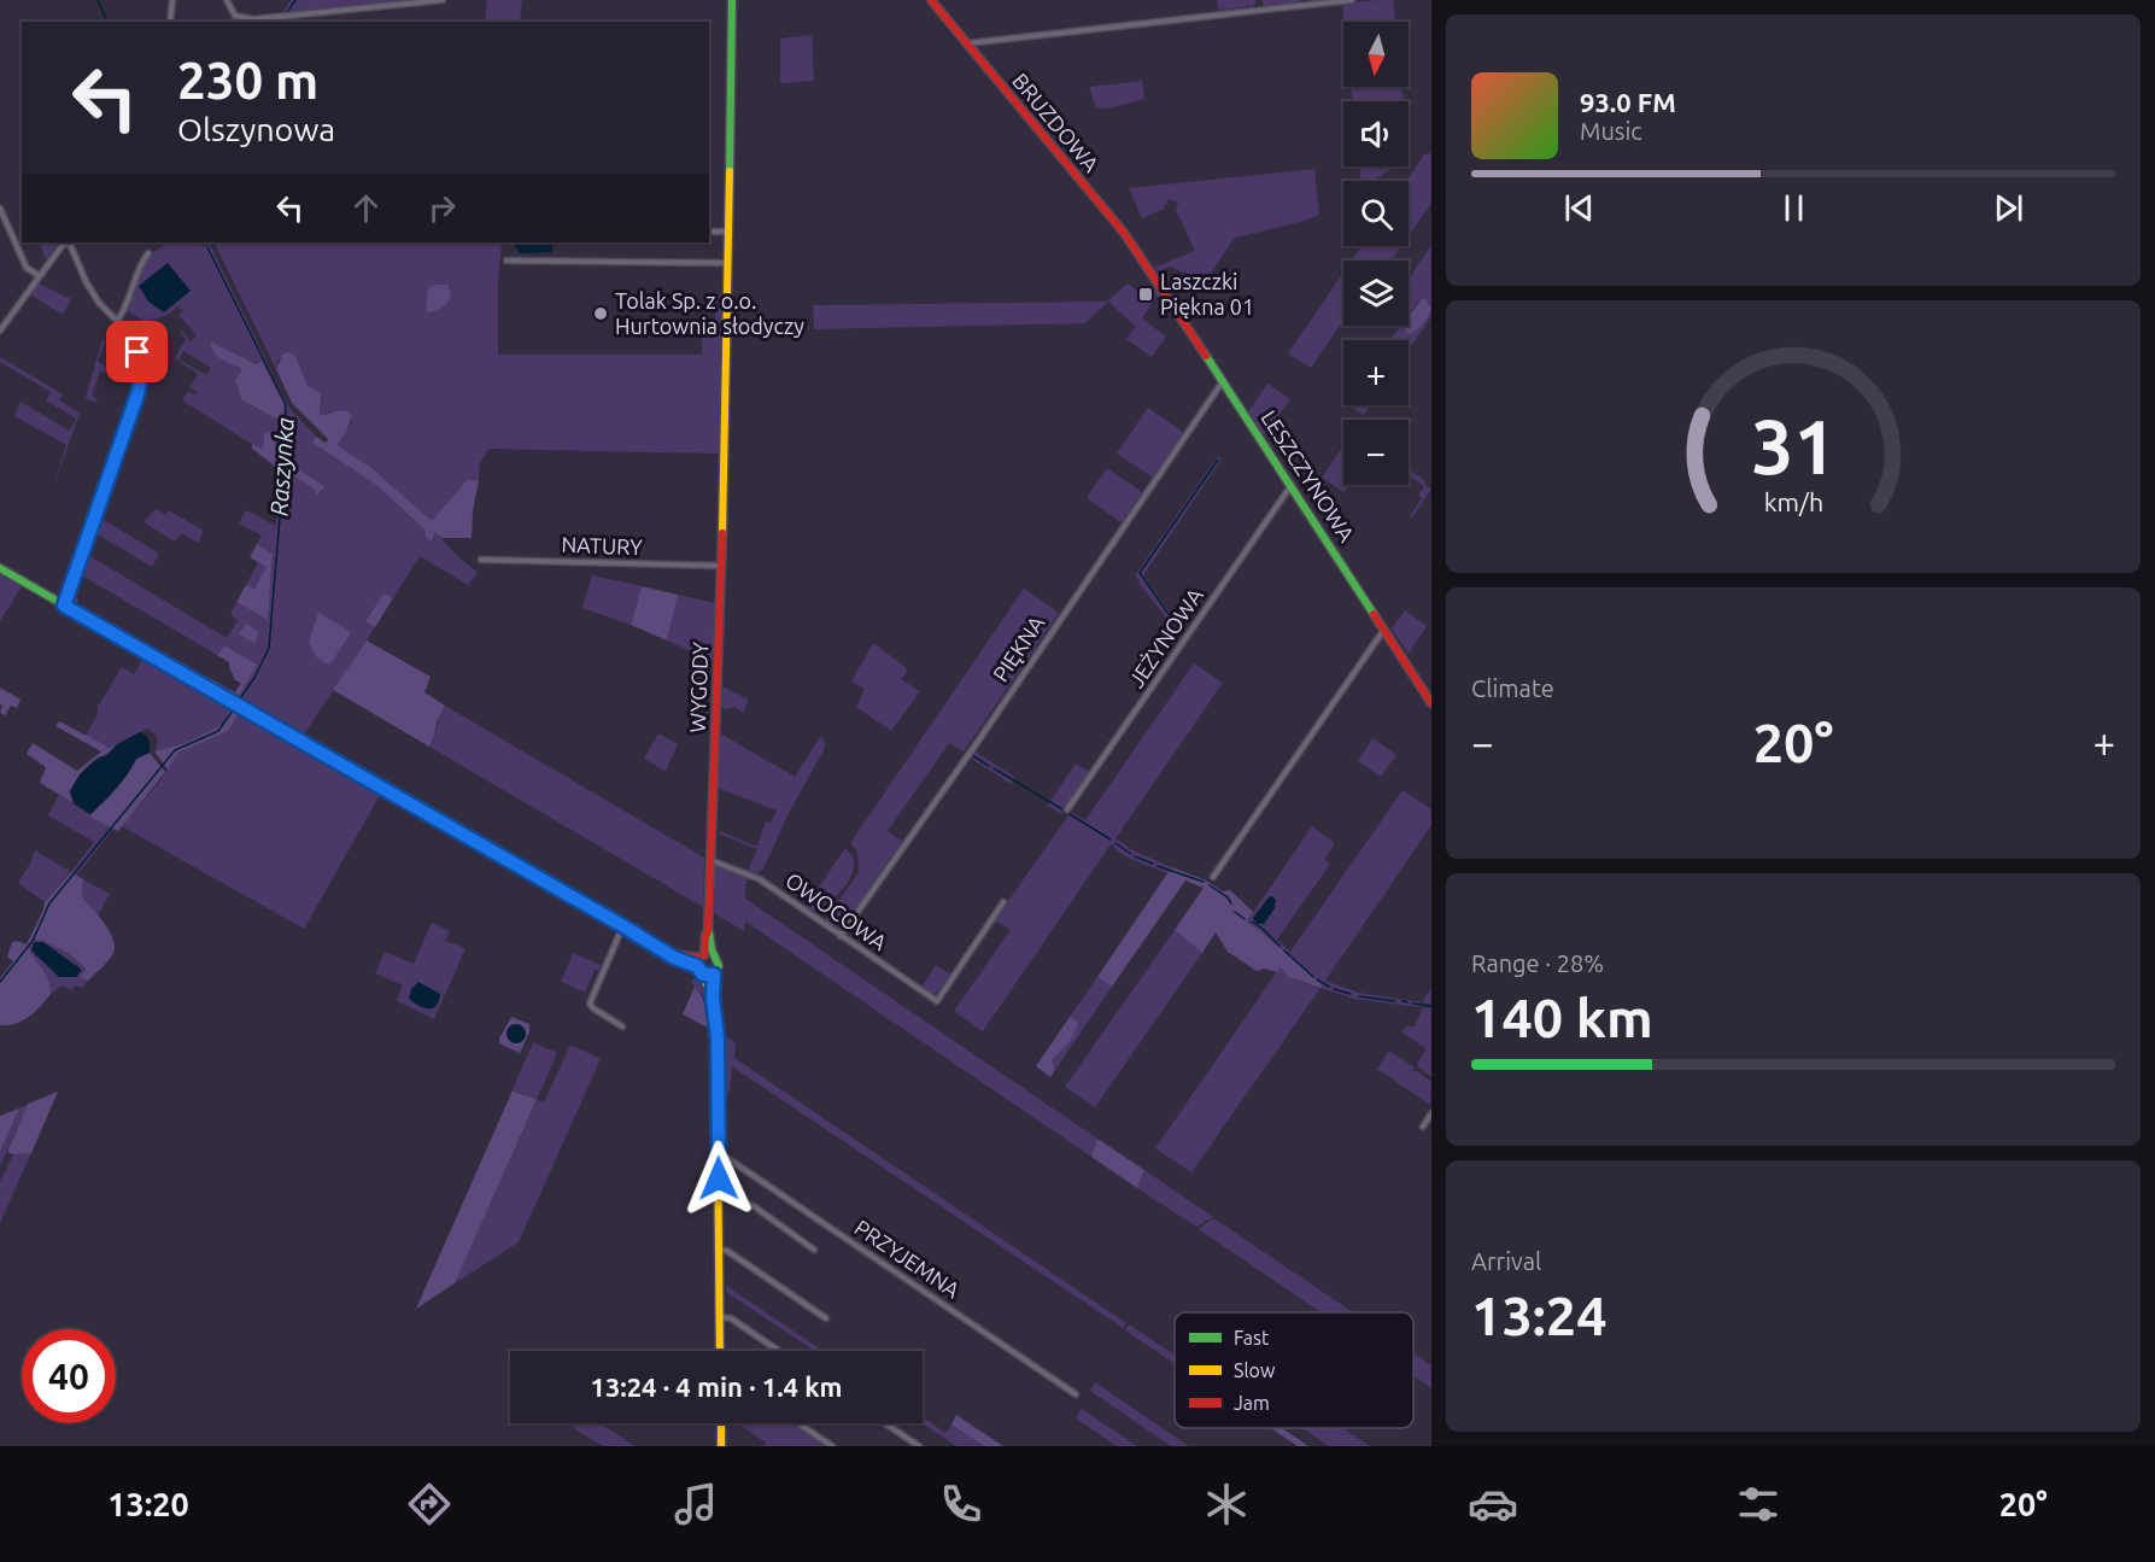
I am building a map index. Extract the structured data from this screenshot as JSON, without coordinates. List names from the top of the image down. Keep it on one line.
{"streets":{"street":["BRUZDOWA","LESZCZYNOWA","NATURY","JEŻYNOWA","PIĘKNA","WYGODY","OWOCOWA","PRZYJEMNA"]},"crossings":[["BRUZDOWA","LESZCZYNOWA"],["LESZCZYNOWA","JEŻYNOWA"],["LESZCZYNOWA","PIĘKNA"],["NATURY","WYGODY"],["PIĘKNA","OWOCOWA"],["WYGODY","OWOCOWA"]],"water":["Raszynka"],"places":{"transit":["Laszczki Piękna 01"],"other":["Tolak Sp. z o.o. Hurtownia słodyczy"]},"legend":["Fast","Slow","Jam"],"north":"bottom","page":{"map_buttons":["+","−"],"turn":["230 m","Olszynowa"],"song":["93.0 FM","Music"],"tile":["Climate",["Range · 28%","140 km"],["Arrival","13:24"]],"heat":["−","20°","+"],"limit":"40","trip":"13:24 · 4 min · 1.4 km","tabs":["13:20","20°"],"gauge":["31","km/h"]}}
